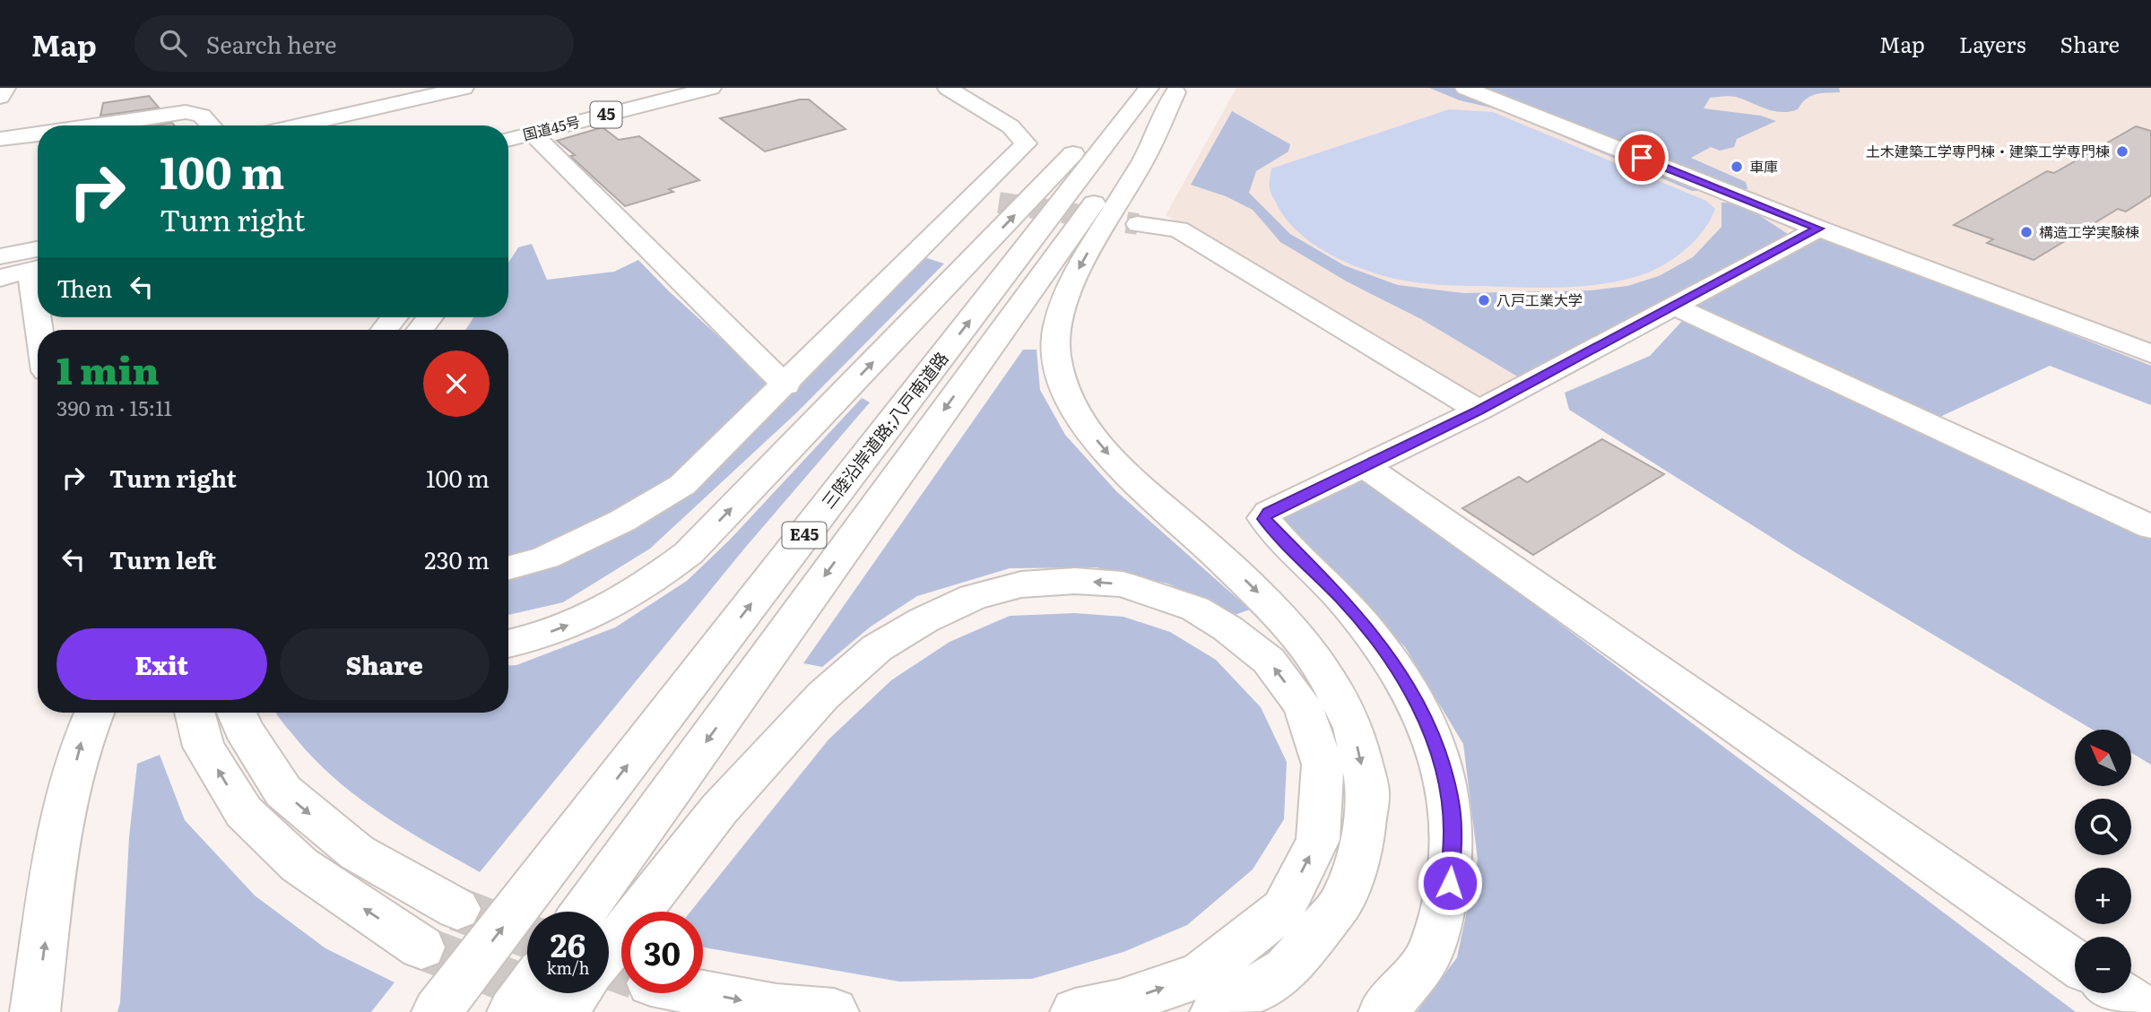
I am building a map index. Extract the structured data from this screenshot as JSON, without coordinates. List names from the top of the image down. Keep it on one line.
{"streets":{"main road":["45","国道45号","三陸沿岸道路;八戸南道路","E45"]},"places":["土木建築工学専門棟・建築工学専門棟","車庫","構造工学実験棟","八戸工業大学"],"north":"top left","page":{"header":"Map","search":"Search here","nav":["Map","Layers","Share"],"turn":["100 m","Turn right"],"then":"Then","heading":["1 min","390 m · 15:11"],"list":[{"name":"Turn right","value":"100 m"},{"name":"Turn left","value":"230 m"}],"buttons":["Exit","Share"],"map_buttons":["+","−"],"speed":"26 km/h","limit":"30"}}
